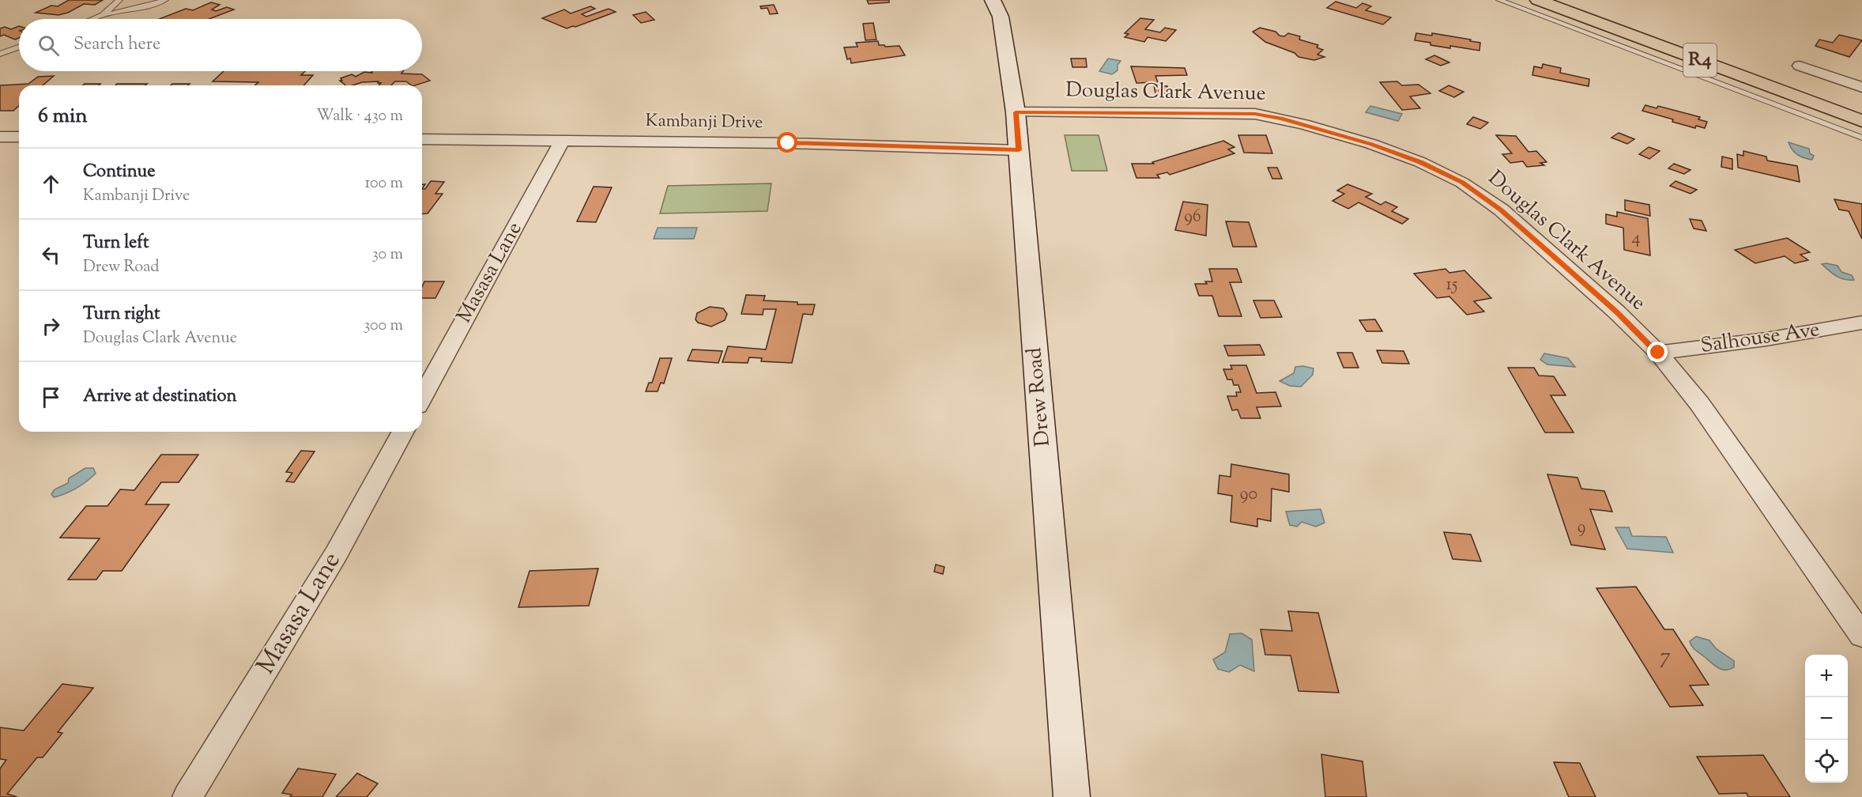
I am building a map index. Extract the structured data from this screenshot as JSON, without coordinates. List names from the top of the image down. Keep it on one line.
{"streets":{"highway":["R4"],"street":["Douglas Clark Avenue","Kambanji Drive","Masasa Lane","Salhouse Ave","Drew Road"]},"crossings":[["Douglas Clark Avenue","Salhouse Ave"],["Douglas Clark Avenue","Drew Road"],["Kambanji Drive","Masasa Lane"],["Kambanji Drive","Drew Road"]],"house_numbers":["96","4","15","90","9","7"],"page":{"search":"Search here","heading":["6 min","Walk · 430 m"],"list":[["Continue","Kambanji Drive","100 m"],["Turn left","Drew Road","30 m"],["Turn right","Douglas Clark Avenue","300 m"],"Arrive at destination"],"map_buttons":["+","−"]}}
